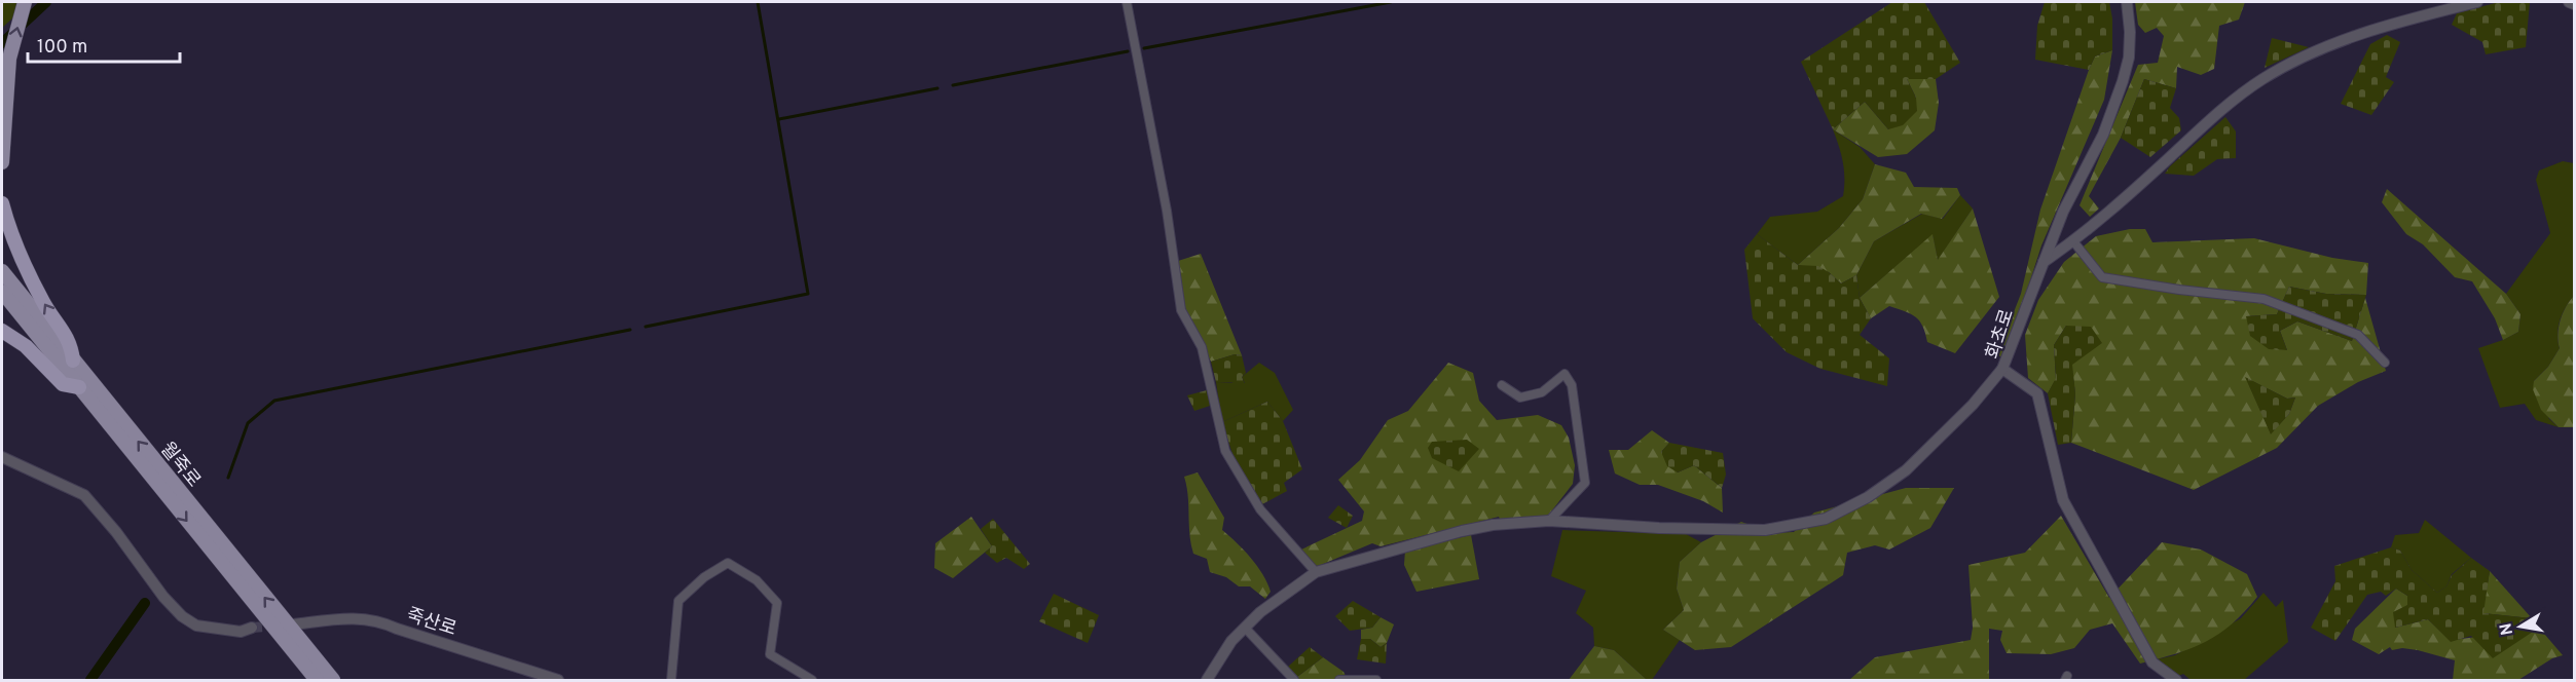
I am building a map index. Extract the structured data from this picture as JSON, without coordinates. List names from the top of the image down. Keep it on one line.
{"streets":{"main road":["월죽로"],"street":["화초로","죽산로"]},"scale_bar":"100 m","north":"left"}
